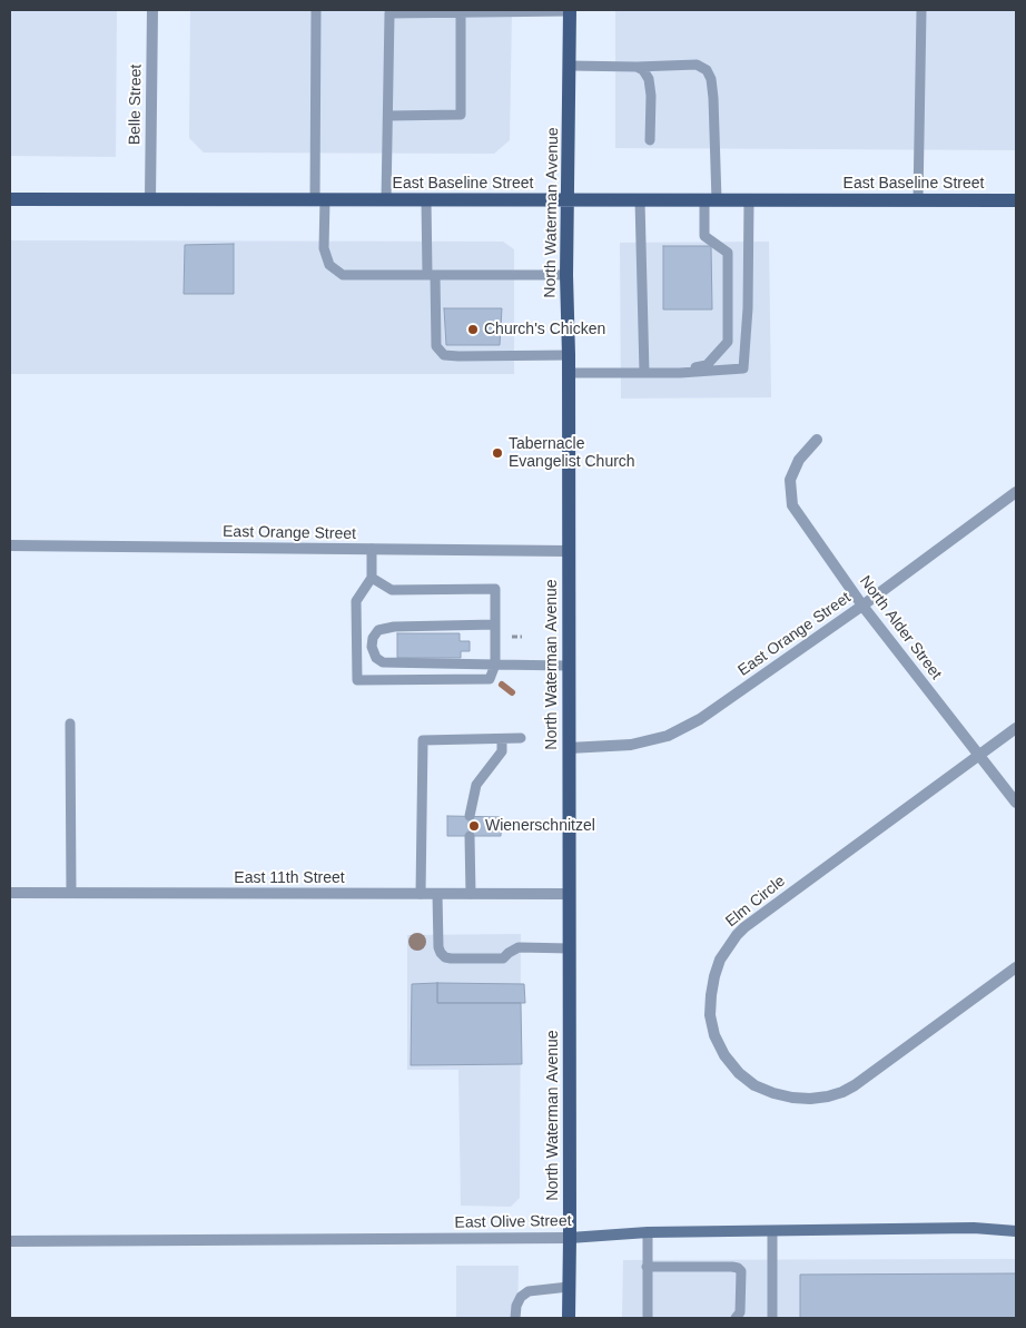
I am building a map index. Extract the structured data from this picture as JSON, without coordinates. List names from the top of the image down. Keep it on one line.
{"streets":{"main road":["East Baseline Street","North Waterman Avenue"],"street":["Belle Street","East Orange Street","North Alder Street","East 11th Street","Elm Circle","East Olive Street"]},"crossings":[["Belle Street","East Baseline Street"],["East Baseline Street","North Waterman Avenue"],["North Waterman Avenue","East Orange Street"],["North Waterman Avenue","East 11th Street"],["North Waterman Avenue","East Olive Street"],["East Orange Street","North Alder Street"],["North Alder Street","Elm Circle"]],"places":["Church's Chicken","Tabernacle Evangelist Church","Wienerschnitzel"]}
